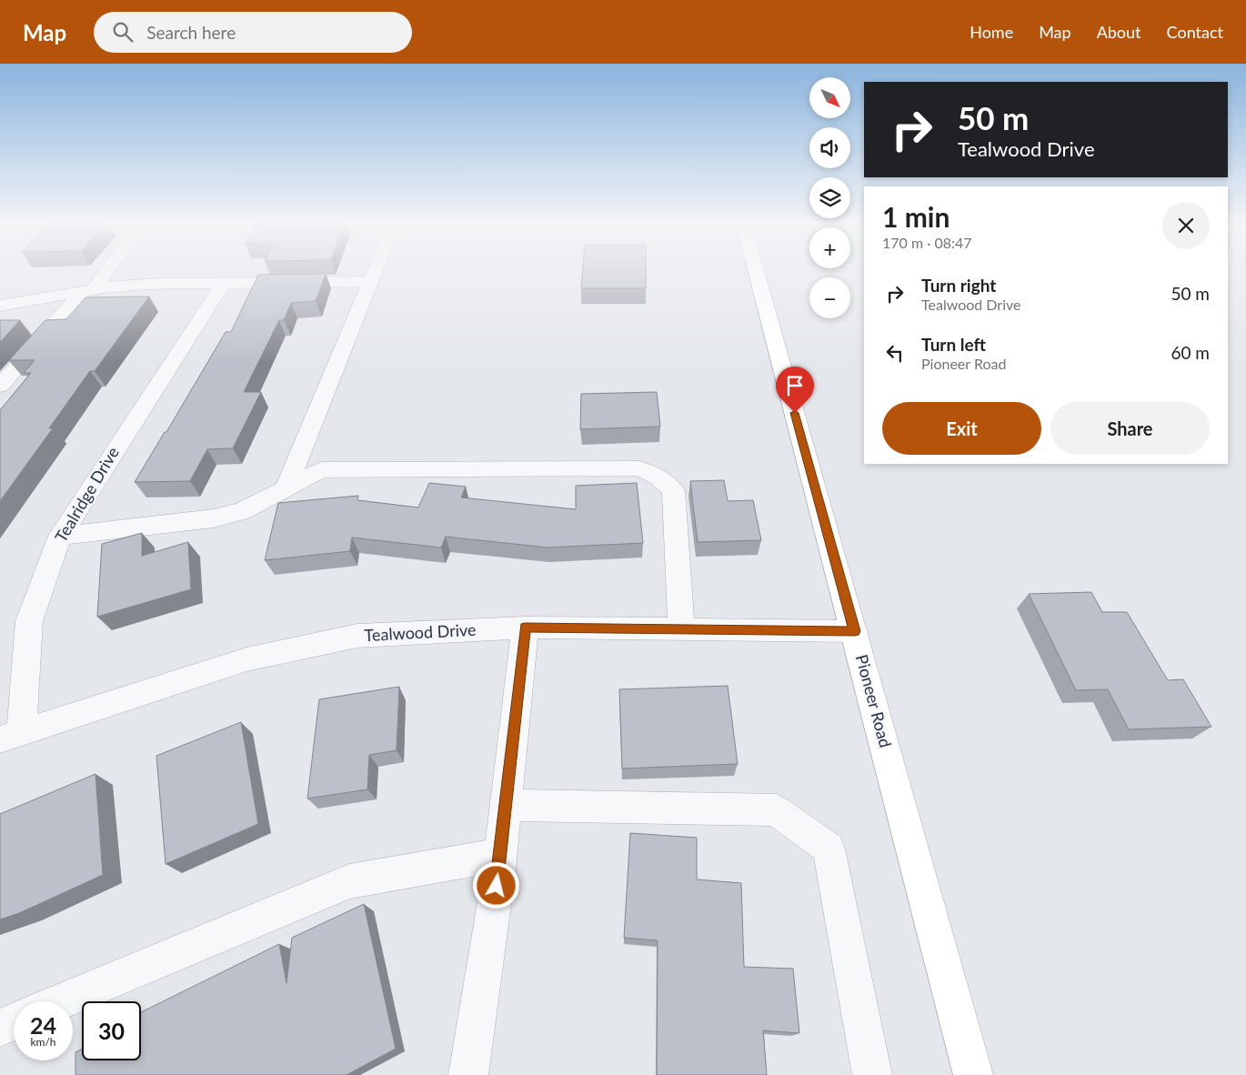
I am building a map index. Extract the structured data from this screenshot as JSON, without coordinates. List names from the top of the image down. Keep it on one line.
{"streets":{"main road":["Pioneer Road"],"street":["Tealridge Drive","Tealwood Drive"]},"crossings":[["Tealridge Drive","Tealwood Drive"],["Tealwood Drive","Pioneer Road"]],"north":"bottom right","page":{"header":"Map","search":"Search here","nav":["Home","Map","About","Contact"],"map_buttons":["+","−"],"turn":["50 m","Tealwood Drive"],"heading":["1 min","170 m · 08:47"],"list":[{"name":"Turn right","note":"Tealwood Drive","value":"50 m"},{"name":"Turn left","note":"Pioneer Road","value":"60 m"}],"buttons":["Exit","Share"],"speed":"24 km/h","limit":"30"}}
